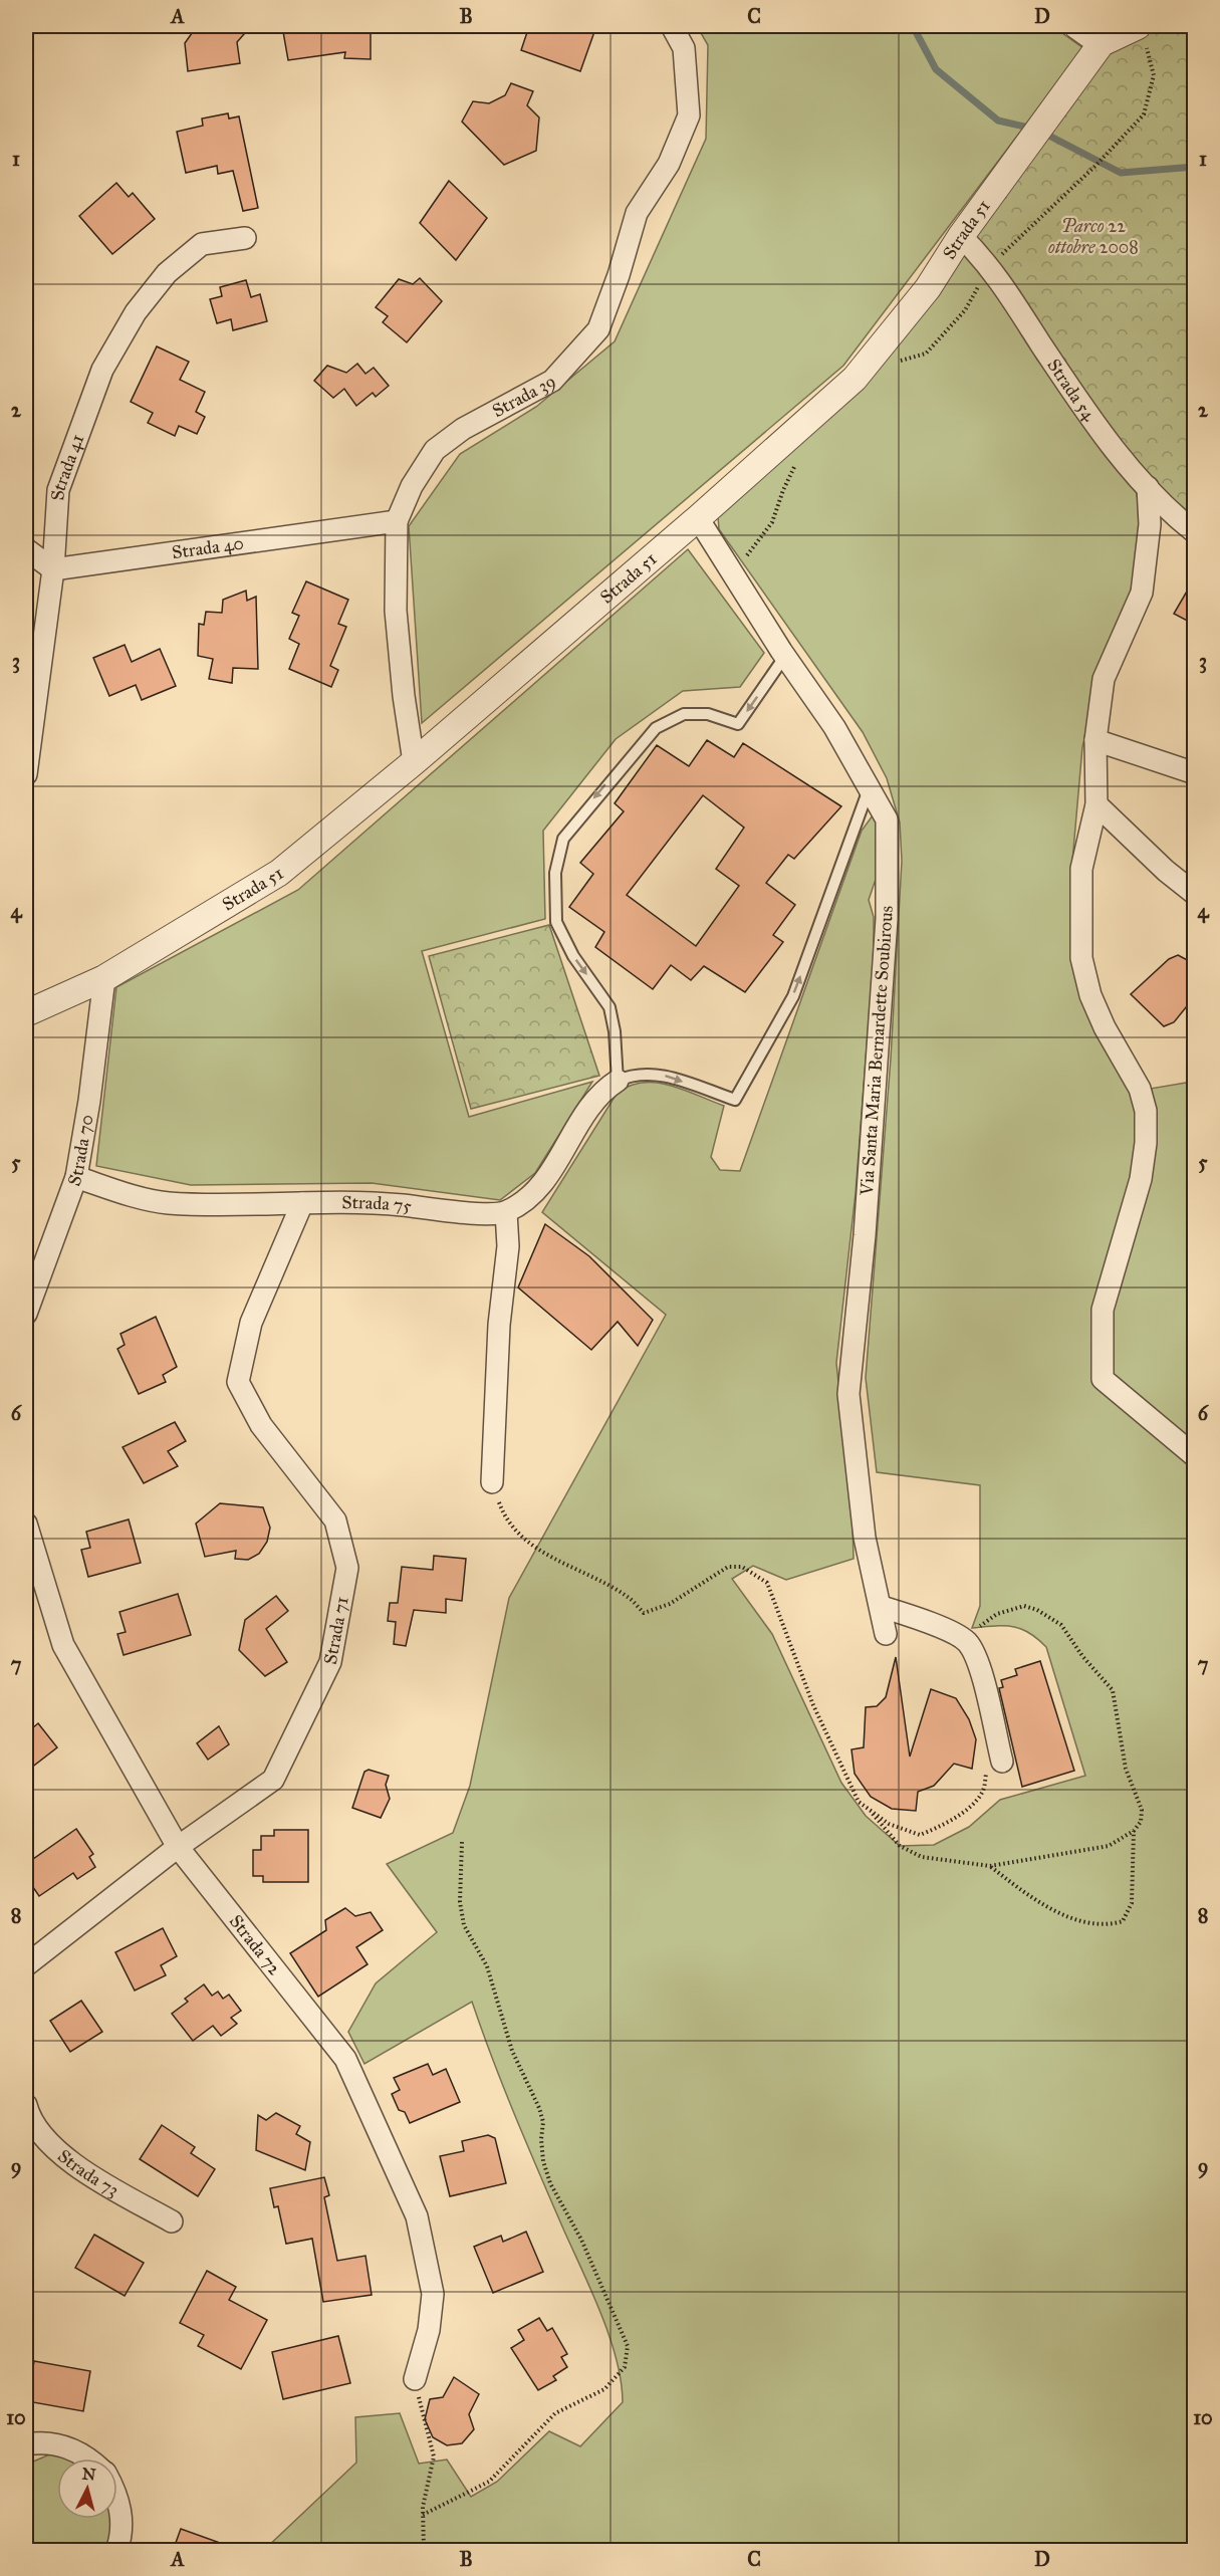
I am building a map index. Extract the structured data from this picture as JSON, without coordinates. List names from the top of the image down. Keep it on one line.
{"streets":{"street":["Strada 51","Strada 54","Strada 39","Strada 41","Strada 40","Via Santa Maria Bernardette Soubirous","Strada 70","Strada 75","Strada 71","Strada 72","Strada 73"]},"crossings":[["Strada 51","Strada 54"],["Strada 51","Strada 39"],["Strada 51","Via Santa Maria Bernardette Soubirous"],["Strada 51","Strada 70"],["Strada 39","Strada 40"],["Strada 41","Strada 40"],["Strada 70","Strada 75"],["Strada 75","Strada 71"],["Strada 71","Strada 72"]],"parks":["Parco 22 ottobre 2008"],"north":"top","grid":{"columns":["A","B","C","D"],"rows":["1","2","3","4","5","6","7","8","9","10"]}}
